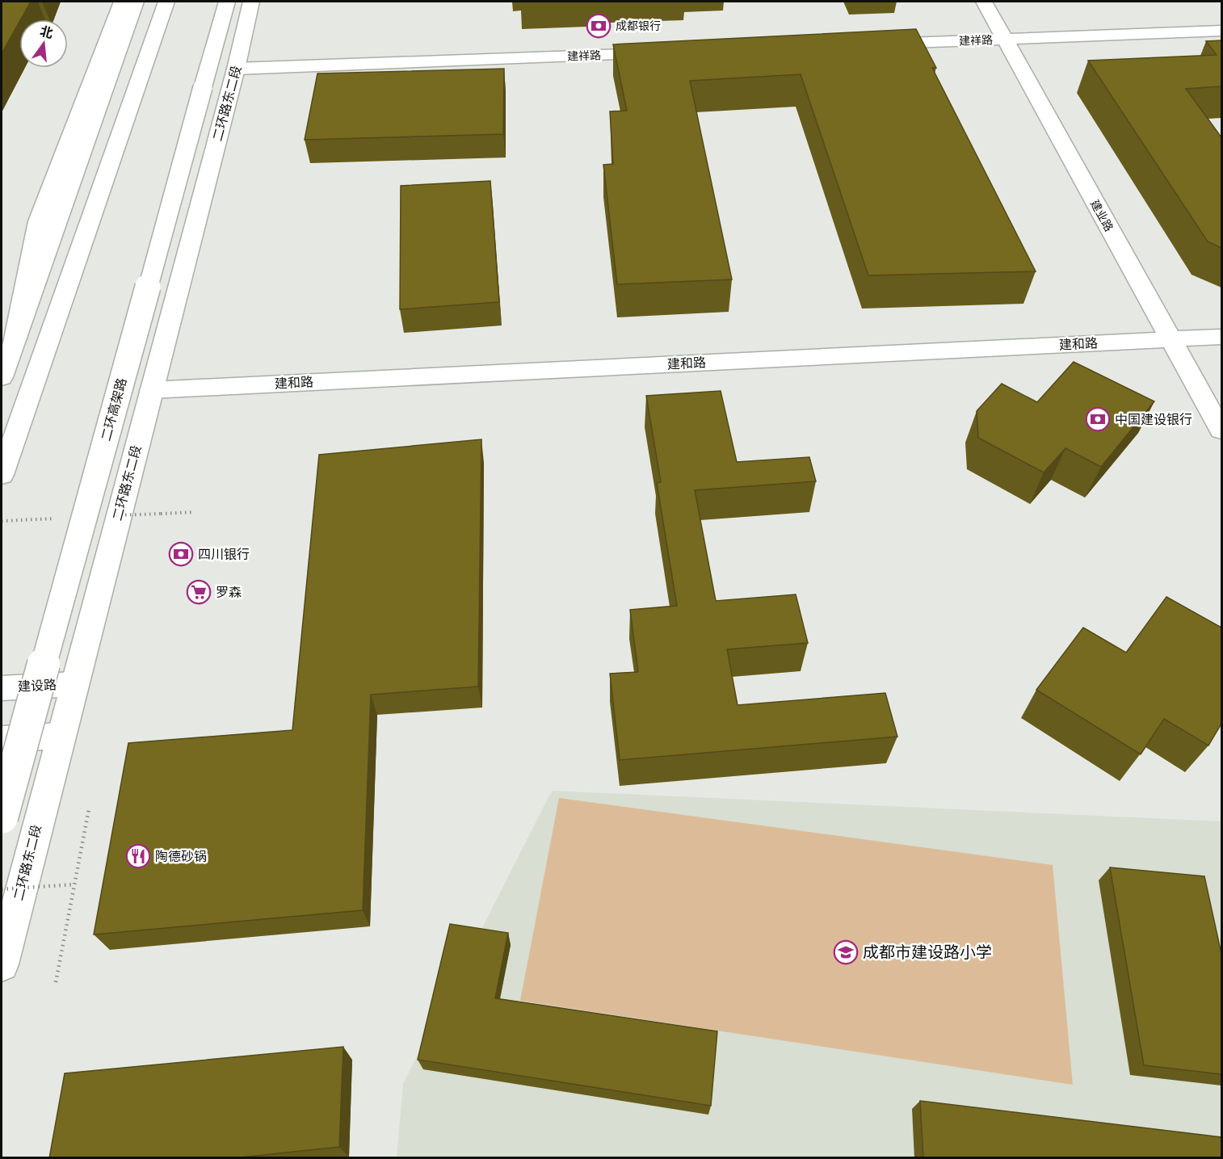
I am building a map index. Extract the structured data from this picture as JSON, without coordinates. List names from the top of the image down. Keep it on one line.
{"streets":{"main road":["建祥路","二环路东二段","建业路","建和路","二环高架路","建设路"]},"crossings":[["建祥路","二环路东二段"],["建祥路","建业路"],["二环路东二段","建和路"],["二环路东二段","建设路"],["建业路","建和路"]],"places":{"bank":["成都银行","中国建设银行","四川银行"],"supermarket":["罗森"],"restaurant":["陶德砂锅"],"school or university":["成都市建设路小学"]},"north":"top"}
